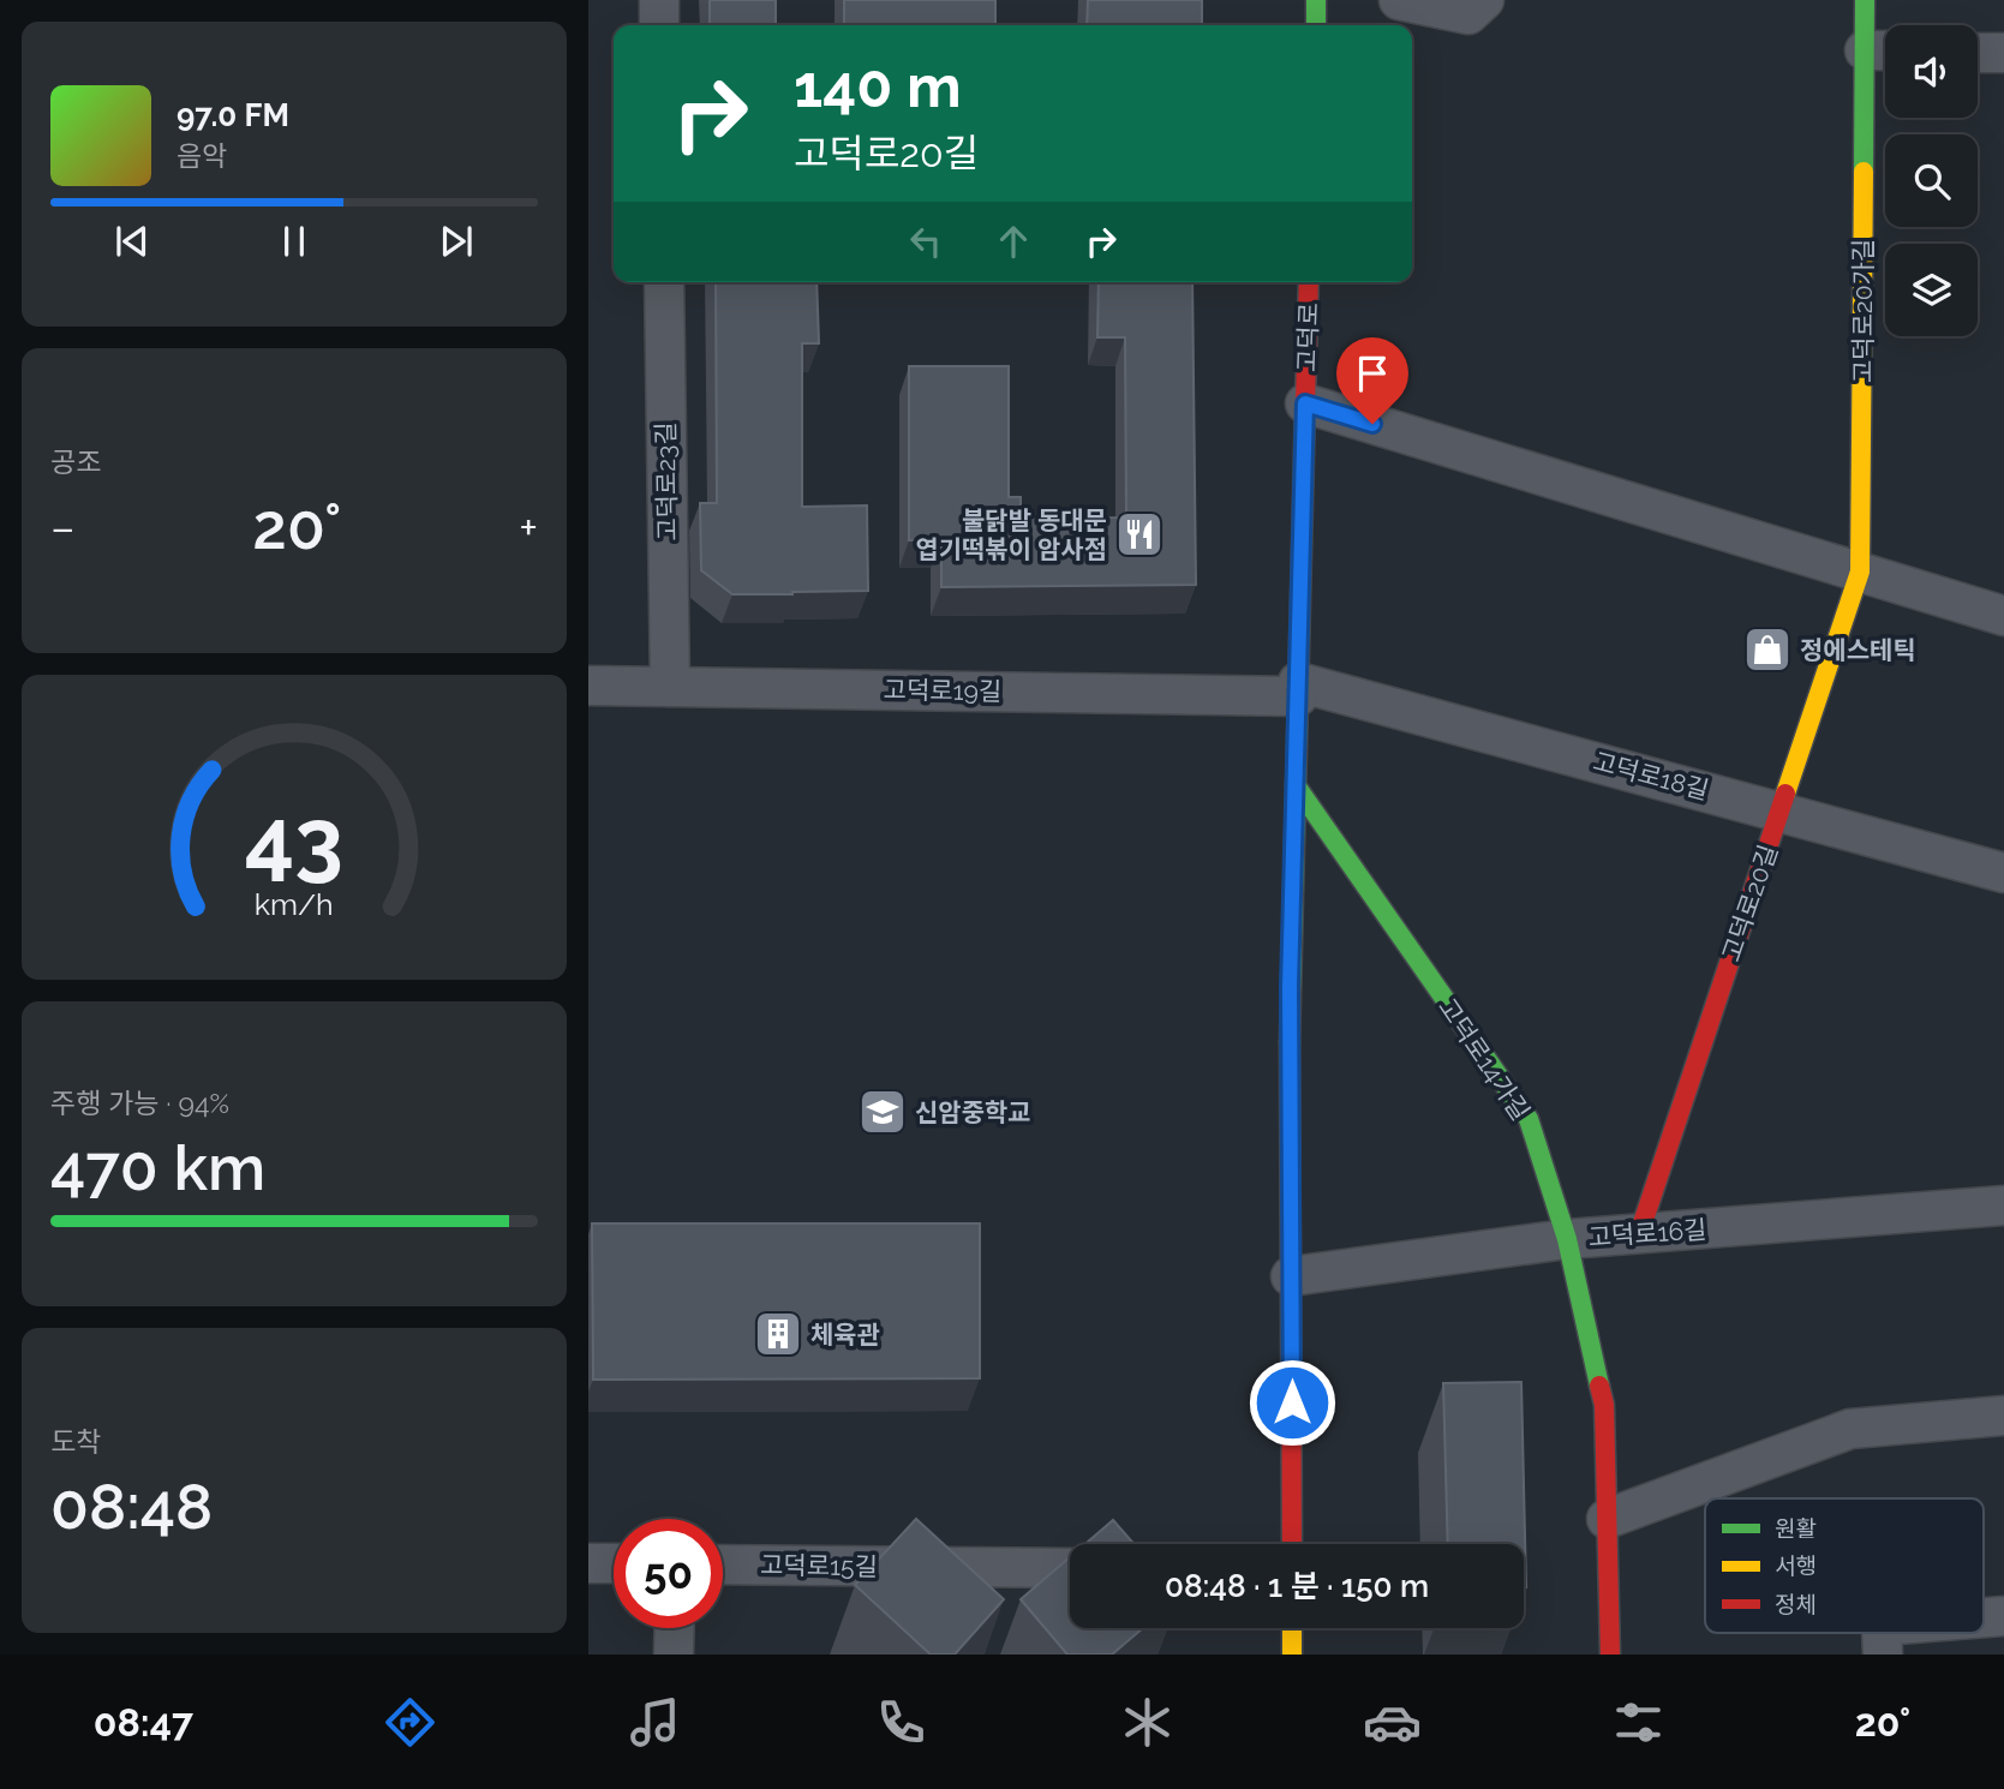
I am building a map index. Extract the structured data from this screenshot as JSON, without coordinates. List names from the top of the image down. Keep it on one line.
{"streets":{"street":["고덕로20가길","고덕로","고덕로23길","고덕로19길","고덕로18길","고덕로20길","고덕로14가길","고덕로16길","고덕로15길"]},"crossings":[["고덕로20가길","고덕로20길"],["고덕로","고덕로19길"],["고덕로","고덕로18길"],["고덕로","고덕로14가길"],["고덕로","고덕로16길"],["고덕로23길","고덕로19길"],["고덕로19길","고덕로18길"],["고덕로18길","고덕로20길"],["고덕로20길","고덕로16길"],["고덕로14가길","고덕로16길"]],"places":{"restaurant":["불닭발 동대문 엽기떡볶이 암사점"],"shop":["정에스테틱"],"school or university":["신암중학교"],"building":["체육관"]},"legend":["원활","서행","정체"],"page":{"turn":["140 m","고덕로20길"],"song":["97.0 FM","음악"],"tile":["공조",["주행 가능 · 94%","470 km"],["도착","08:48"]],"heat":["−","20°","+"],"limit":"50","trip":"08:48 · 1 분 · 150 m","tabs":["08:47","20°"],"gauge":["43","km/h"]}}
